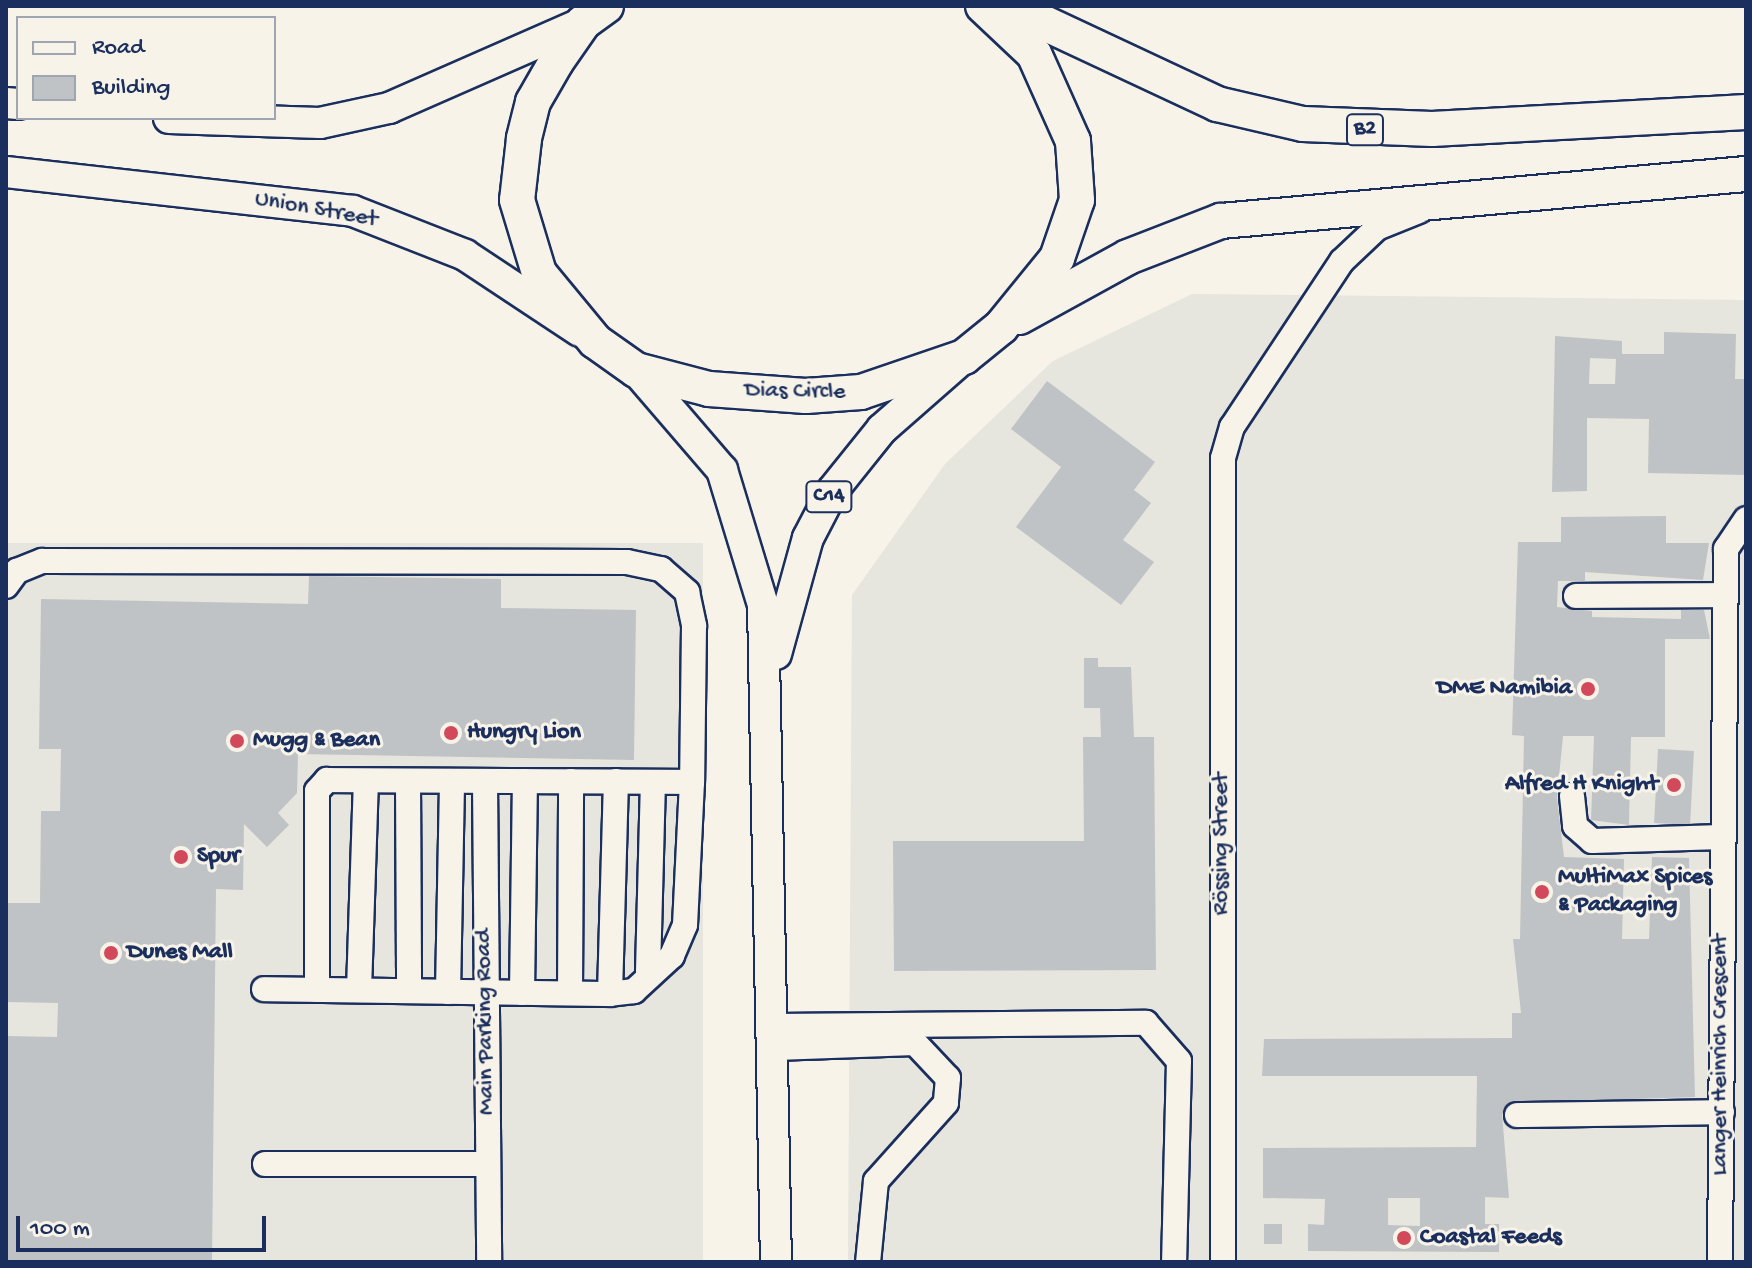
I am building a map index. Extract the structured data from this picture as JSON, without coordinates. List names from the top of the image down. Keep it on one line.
{"streets":{"highway":["B2","Dias Circle"],"main road":["Union Street","C14"],"street":["Rössing Street","Main Parking Road","Langer Heinrich Crescent"]},"crossings":[["Union Street","Dias Circle"],["Dias Circle","C14"]],"places":["DME Namibia","Hungry Lion","Mugg & Bean","Alfred H Knight","Spur","MultiMax Spices & Packaging","Dunes Mall","Coastal Feeds"],"legend":["Road","Building"],"scale_bar":"100 m"}
